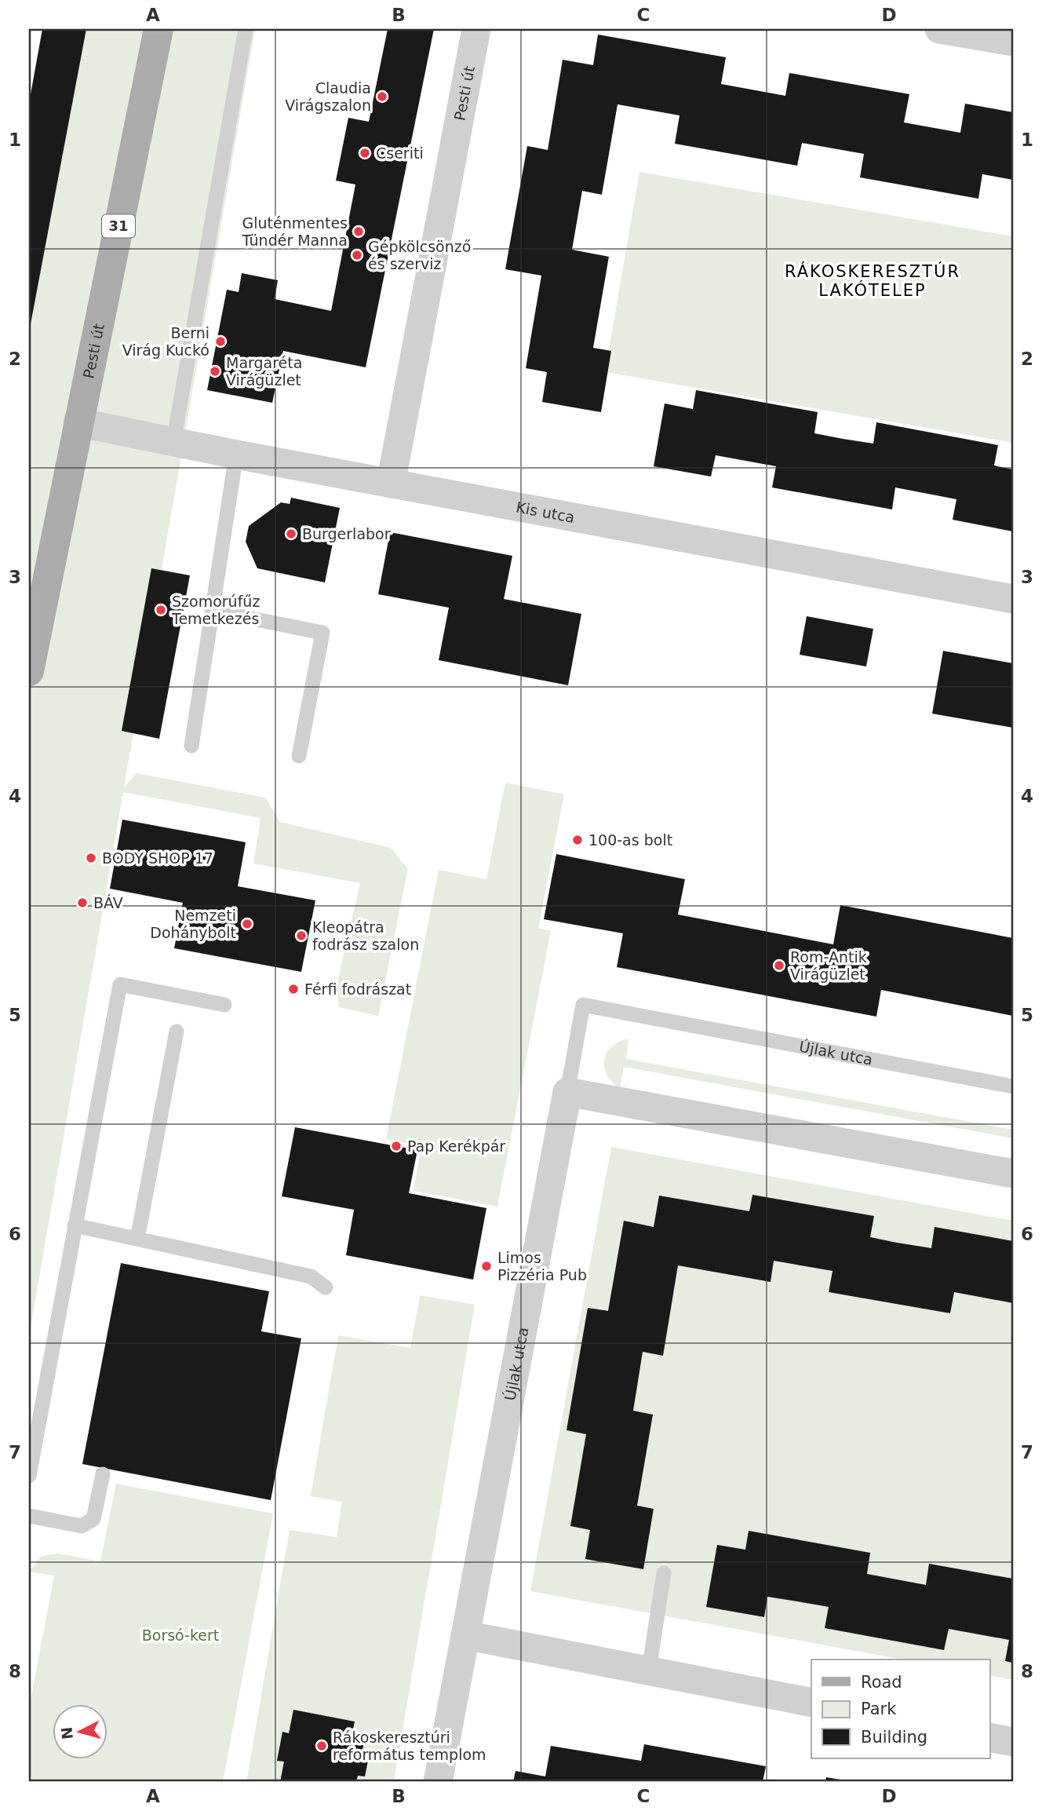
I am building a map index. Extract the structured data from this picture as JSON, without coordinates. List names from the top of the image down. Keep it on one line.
{"streets":{"main road":["Pesti út","31"],"street":["Kis utca","Újlak utca"]},"crossings":[["Pesti út","Kis utca"]],"districts":["RÁKOSKERESZTÚR LAKÓTELEP"],"parks":["Borsó-kert"],"places":["Claudia Virágszalon","Cseriti","Gluténmentes Tündér Manna","Gépkölcsönző és szerviz","Berni Virág Kuckó","Margaréta Virágüzlet","Burgerlabor","Szomorúfűz Temetkezés","100-as bolt","BODY SHOP 17","BÁV","Nemzeti Dohánybolt","Kleopátra fodrász szalon","Rom-Antik Virágüzlet","Férfi fodrászat","Pap Kerékpár","Limos Pizzéria Pub","Rákoskeresztúri református templom"],"legend":["Road","Park","Building"],"north":"left","grid":{"columns":["A","B","C","D"],"rows":["1","2","3","4","5","6","7","8"]}}
